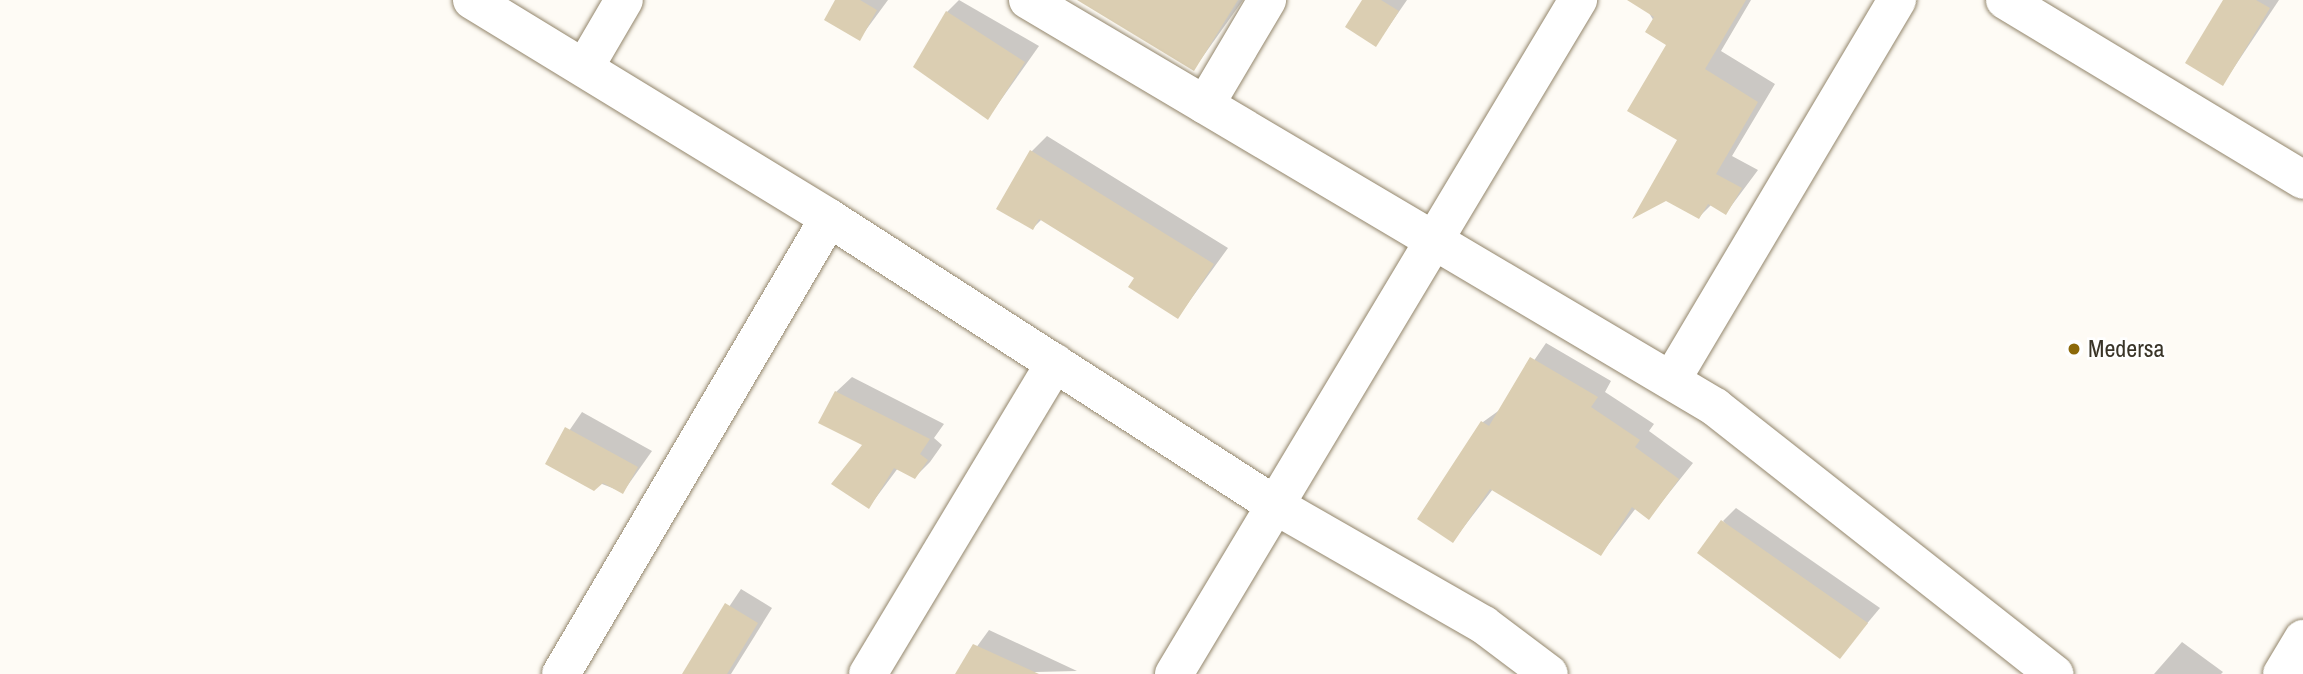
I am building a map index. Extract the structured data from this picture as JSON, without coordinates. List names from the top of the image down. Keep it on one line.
{"places":["Medersa"]}
